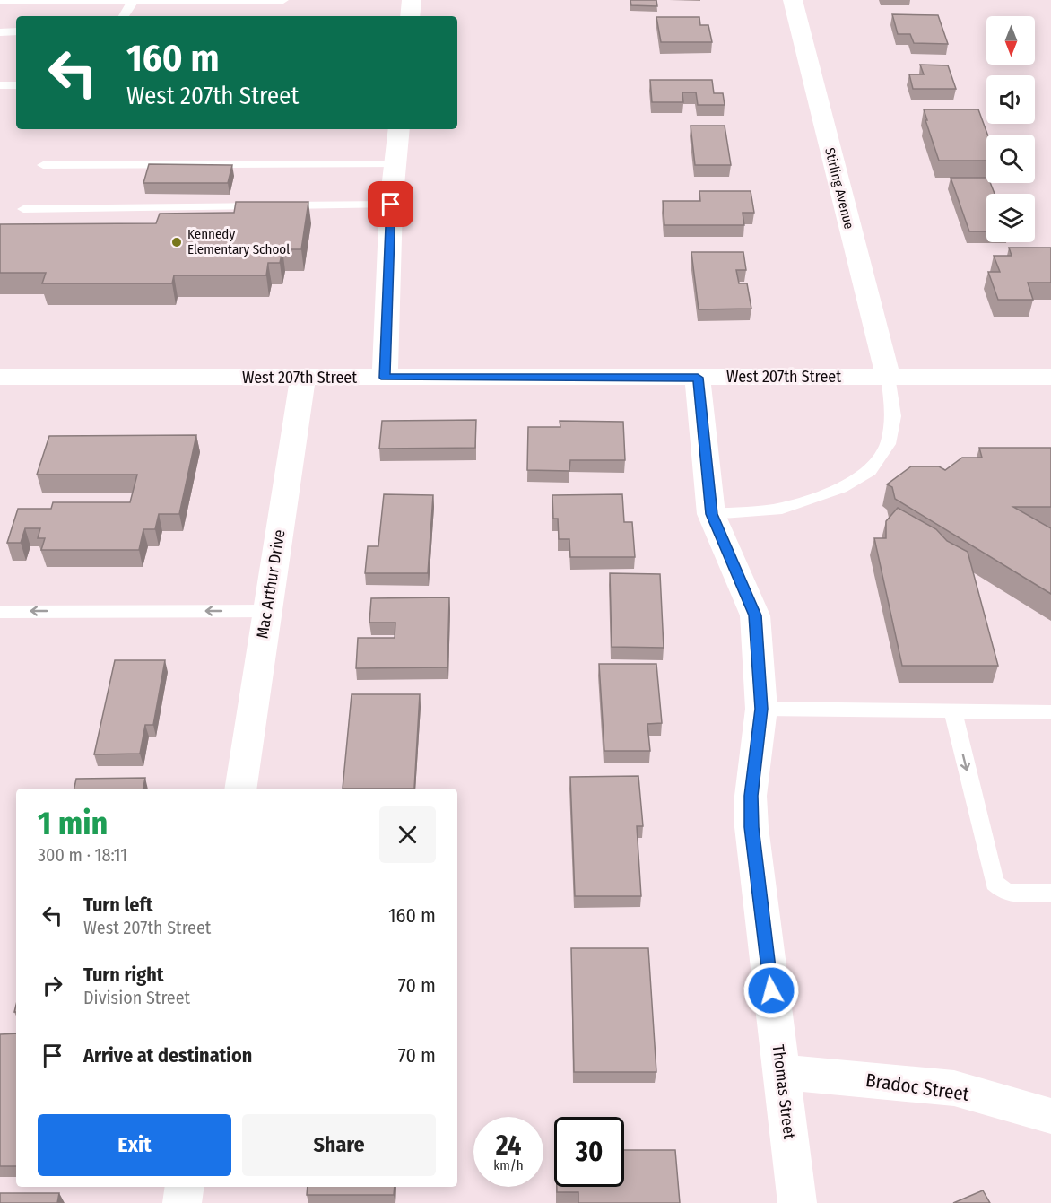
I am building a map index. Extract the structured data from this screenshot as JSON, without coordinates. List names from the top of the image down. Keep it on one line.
{"streets":{"street":["Stirling Avenue","West 207th Street","Mac Arthur Drive","Bradoc Street","Thomas Street"]},"crossings":[["Stirling Avenue","West 207th Street"],["West 207th Street","Mac Arthur Drive"],["West 207th Street","Thomas Street"],["Bradoc Street","Thomas Street"]],"places":["Kennedy Elementary School"],"north":"bottom","page":{"turn":["160 m","West 207th Street"],"heading":["1 min","300 m · 18:11"],"list":[{"name":"Turn left","note":"West 207th Street","value":"160 m"},{"name":"Turn right","note":"Division Street","value":"70 m"},{"name":"Arrive at destination","value":"70 m"}],"buttons":["Exit","Share"],"speed":"24 km/h","limit":"30"}}
